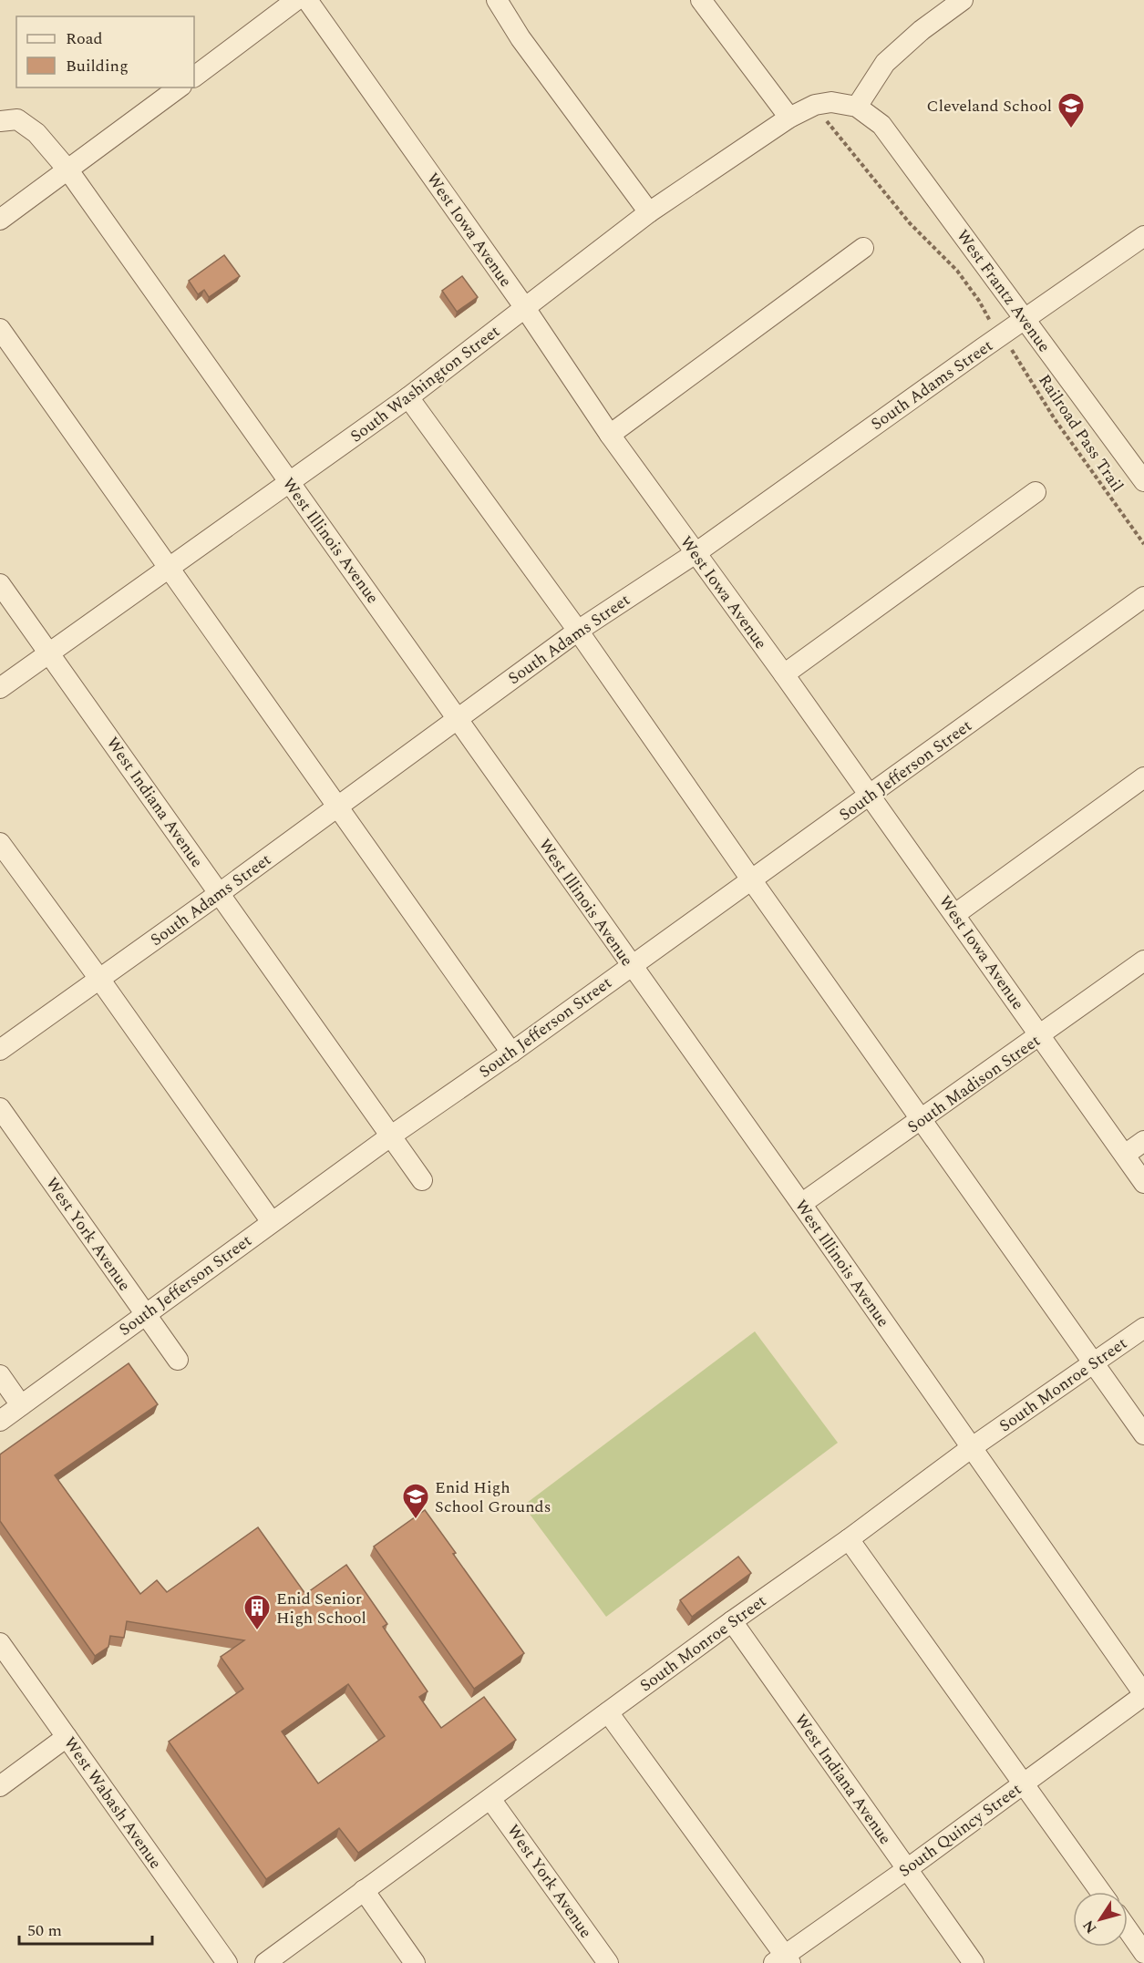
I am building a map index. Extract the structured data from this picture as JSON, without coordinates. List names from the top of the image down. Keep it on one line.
{"streets":{"street":["West Iowa Avenue","West Frantz Avenue","South Washington Street","South Adams Street","West Illinois Avenue","South Jefferson Street","West Indiana Avenue","South Madison Street","West York Avenue","South Monroe Street","West Wabash Avenue","South Quincy Street"],"path":["Railroad Pass Trail"]},"crossings":[["West Iowa Avenue","South Washington Street"],["West Iowa Avenue","South Adams Street"],["West Iowa Avenue","South Jefferson Street"],["West Iowa Avenue","South Madison Street"],["West Frantz Avenue","South Washington Street"],["West Frantz Avenue","South Adams Street"],["South Washington Street","Railroad Pass Trail"],["South Washington Street","West Illinois Avenue"],["South Washington Street","West Indiana Avenue"],["South Adams Street","Railroad Pass Trail"],["South Adams Street","West Illinois Avenue"],["South Adams Street","West Indiana Avenue"],["West Illinois Avenue","South Jefferson Street"],["West Illinois Avenue","South Madison Street"],["West Illinois Avenue","South Monroe Street"],["West Illinois Avenue","South Quincy Street"],["South Jefferson Street","West Indiana Avenue"],["South Jefferson Street","West York Avenue"],["West Indiana Avenue","South Monroe Street"],["West Indiana Avenue","South Quincy Street"],["West York Avenue","South Monroe Street"]],"places":{"school or university":["Cleveland School","Enid High School Grounds"],"building":["Enid Senior High School"]},"legend":["Road","Building"],"scale_bar":"50 m","north":"bottom left"}
